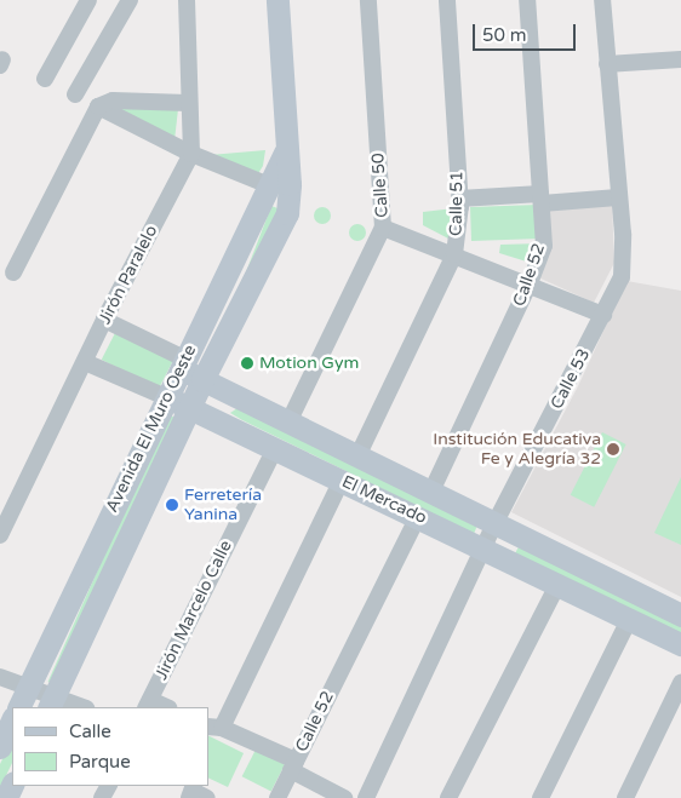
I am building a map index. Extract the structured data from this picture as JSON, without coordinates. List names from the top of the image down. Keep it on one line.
{"streets":{"main road":["Avenida El Muro Oeste","El Mercado"],"street":["Calle 50","Calle 51","Jirón Paralelo","Calle 52","Calle 53","Jirón Marcelo Calle"]},"crossings":[["Calle 50","El Mercado"],["Calle 51","El Mercado"],["Jirón Paralelo","El Mercado"],["Calle 52","El Mercado"],["Calle 53","El Mercado"],["Avenida El Muro Oeste","El Mercado"],["El Mercado","Jirón Marcelo Calle"]],"places":["Motion Gym","Institución Educativa Fe y Alegría 32","Ferretería Yanina"],"legend":["Calle","Parque"],"scale_bar":"50 m"}
